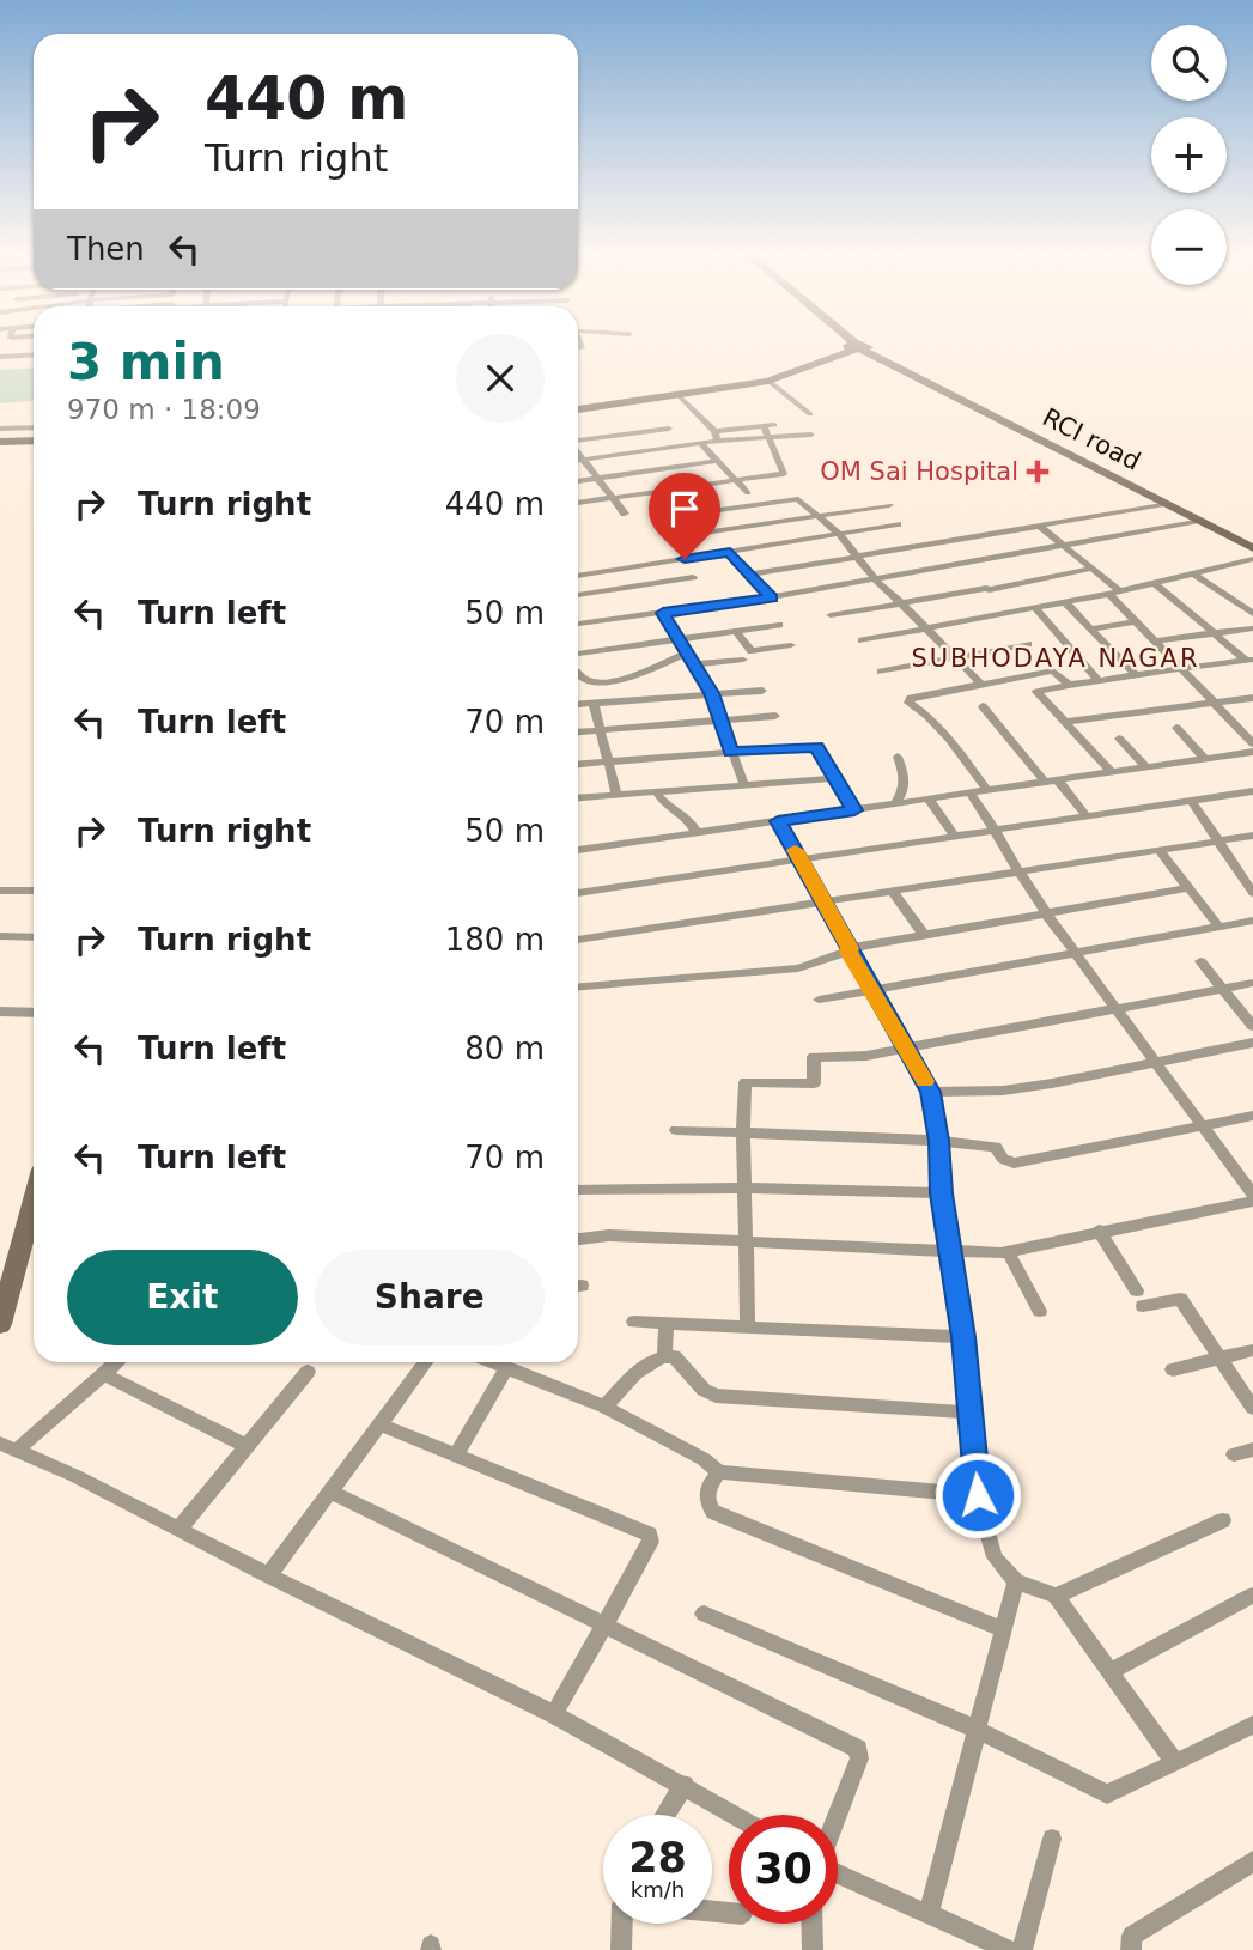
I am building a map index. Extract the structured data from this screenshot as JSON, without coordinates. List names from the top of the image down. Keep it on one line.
{"streets":{"main road":["RCI road"]},"districts":["SUBHODAYA NAGAR"],"places":{"health":["OM Sai Hospital"]},"page":{"map_buttons":["+","−"],"turn":["440 m","Turn right"],"then":"Then","heading":["3 min","970 m · 18:09"],"list":[{"name":"Turn right","value":"440 m"},{"name":"Turn left","value":"50 m"},{"name":"Turn left","value":"70 m"},{"name":"Turn right","value":"50 m"},{"name":"Turn right","value":"180 m"},{"name":"Turn left","value":"80 m"},{"name":"Turn left","value":"70 m"}],"buttons":["Exit","Share"],"speed":"28 km/h","limit":"30"}}
